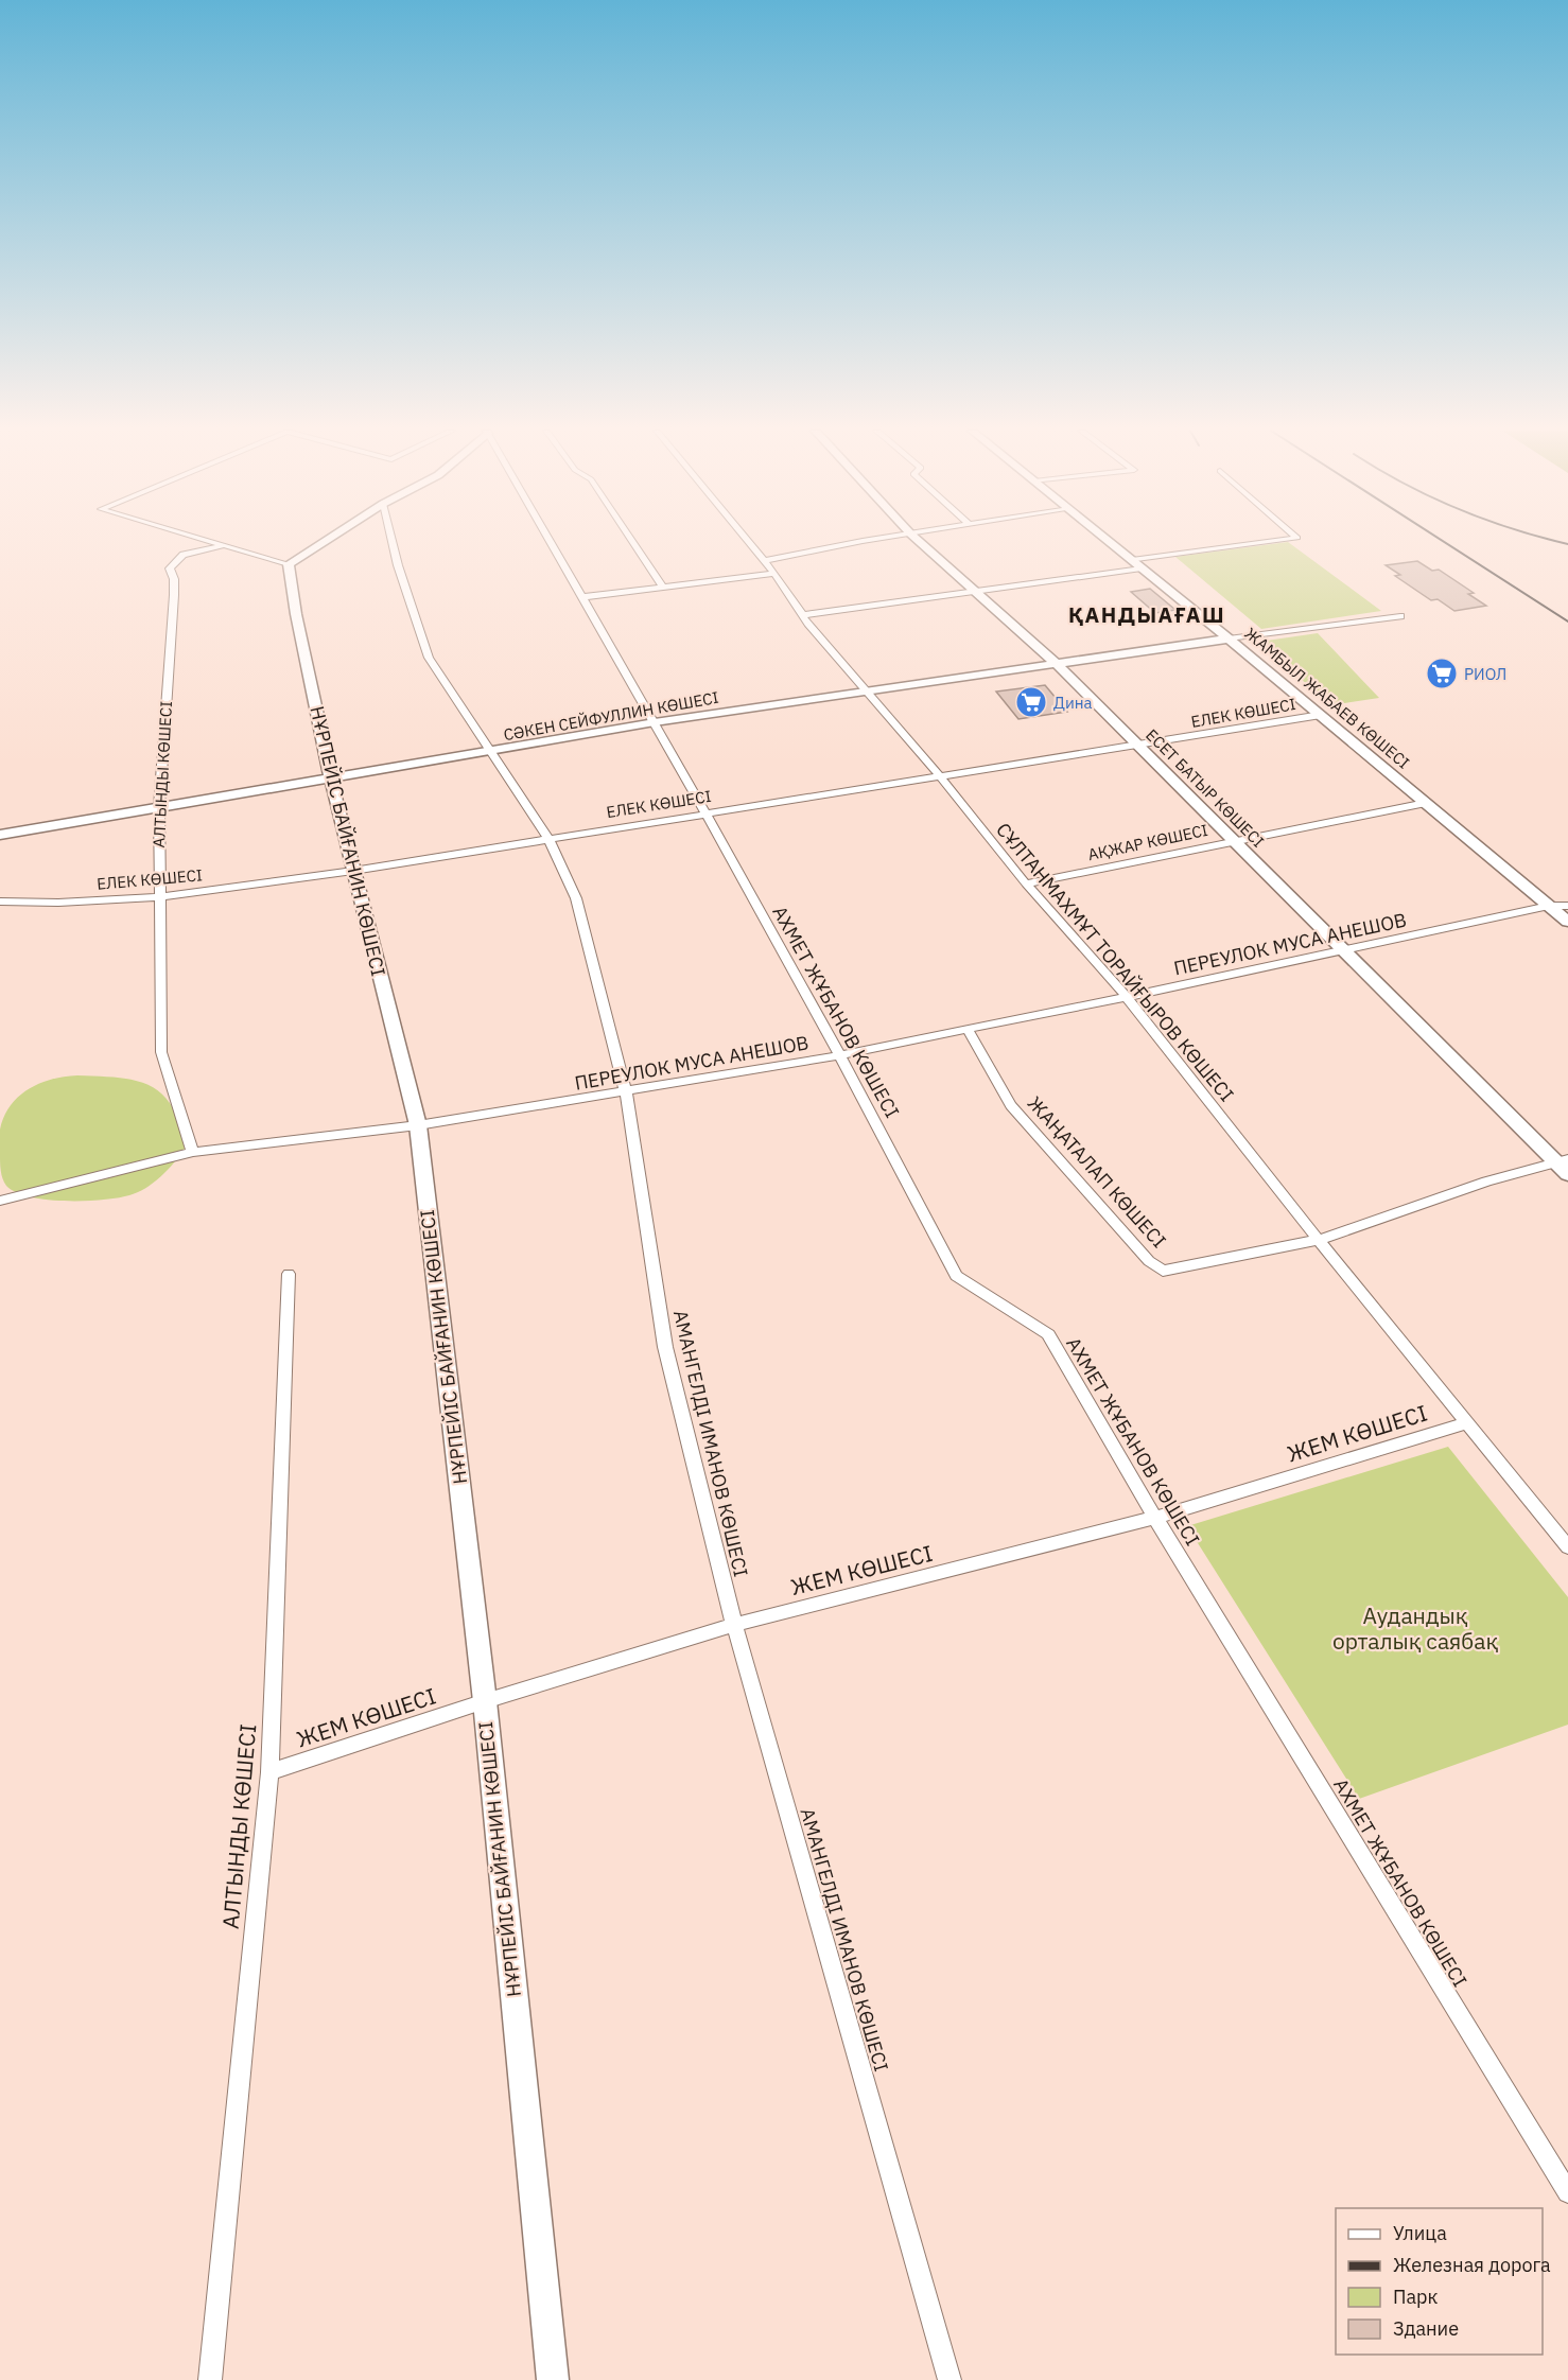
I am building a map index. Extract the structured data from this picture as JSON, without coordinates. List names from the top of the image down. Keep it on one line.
{"streets":{"street":["ЖАМБЫЛ ЖАБАЕВ КӨШЕСІ","ЕЛЕК КӨШЕСІ","СӘКЕН СЕЙФУЛЛИН КӨШЕСІ","АЛТЫНДЫ КӨШЕСІ","ЕСЕТ БАТЫР КӨШЕСІ","НҰРПЕЙІС БАЙҒАНИН КӨШЕСІ","АҚЖАР КӨШЕСІ","ПЕРЕУЛОК МУСА АНЕШОВ","СҰЛТАНМАХМҰТ ТОРАЙҒЫРОВ КӨШЕСІ","АХМЕТ ЖҰБАНОВ КӨШЕСІ","ЖАҢАТАЛАП КӨШЕСІ","ЖЕМ КӨШЕСІ","АМАНГЕЛДІ ИМАНОВ КӨШЕСІ"]},"crossings":[["ЖАМБЫЛ ЖАБАЕВ КӨШЕСІ","ЕЛЕК КӨШЕСІ"],["ЖАМБЫЛ ЖАБАЕВ КӨШЕСІ","СӘКЕН СЕЙФУЛЛИН КӨШЕСІ"],["ЖАМБЫЛ ЖАБАЕВ КӨШЕСІ","АҚЖАР КӨШЕСІ"],["ЖАМБЫЛ ЖАБАЕВ КӨШЕСІ","ПЕРЕУЛОК МУСА АНЕШОВ"],["ЕЛЕК КӨШЕСІ","АЛТЫНДЫ КӨШЕСІ"],["ЕЛЕК КӨШЕСІ","ЕСЕТ БАТЫР КӨШЕСІ"],["ЕЛЕК КӨШЕСІ","НҰРПЕЙІС БАЙҒАНИН КӨШЕСІ"],["ЕЛЕК КӨШЕСІ","СҰЛТАНМАХМҰТ ТОРАЙҒЫРОВ КӨШЕСІ"],["ЕЛЕК КӨШЕСІ","АХМЕТ ЖҰБАНОВ КӨШЕСІ"],["ЕЛЕК КӨШЕСІ","АМАНГЕЛДІ ИМАНОВ КӨШЕСІ"],["СӘКЕН СЕЙФУЛЛИН КӨШЕСІ","АЛТЫНДЫ КӨШЕСІ"],["СӘКЕН СЕЙФУЛЛИН КӨШЕСІ","ЕСЕТ БАТЫР КӨШЕСІ"],["СӘКЕН СЕЙФУЛЛИН КӨШЕСІ","НҰРПЕЙІС БАЙҒАНИН КӨШЕСІ"],["СӘКЕН СЕЙФУЛЛИН КӨШЕСІ","СҰЛТАНМАХМҰТ ТОРАЙҒЫРОВ КӨШЕСІ"],["СӘКЕН СЕЙФУЛЛИН КӨШЕСІ","АХМЕТ ЖҰБАНОВ КӨШЕСІ"],["СӘКЕН СЕЙФУЛЛИН КӨШЕСІ","АМАНГЕЛДІ ИМАНОВ КӨШЕСІ"],["АЛТЫНДЫ КӨШЕСІ","ПЕРЕУЛОК МУСА АНЕШОВ"],["АЛТЫНДЫ КӨШЕСІ","ЖЕМ КӨШЕСІ"],["ЕСЕТ БАТЫР КӨШЕСІ","АҚЖАР КӨШЕСІ"],["ЕСЕТ БАТЫР КӨШЕСІ","ПЕРЕУЛОК МУСА АНЕШОВ"],["ЕСЕТ БАТЫР КӨШЕСІ","ЖАҢАТАЛАП КӨШЕСІ"],["НҰРПЕЙІС БАЙҒАНИН КӨШЕСІ","ПЕРЕУЛОК МУСА АНЕШОВ"],["НҰРПЕЙІС БАЙҒАНИН КӨШЕСІ","ЖЕМ КӨШЕСІ"],["АҚЖАР КӨШЕСІ","СҰЛТАНМАХМҰТ ТОРАЙҒЫРОВ КӨШЕСІ"],["ПЕРЕУЛОК МУСА АНЕШОВ","СҰЛТАНМАХМҰТ ТОРАЙҒЫРОВ КӨШЕСІ"],["ПЕРЕУЛОК МУСА АНЕШОВ","АХМЕТ ЖҰБАНОВ КӨШЕСІ"],["ПЕРЕУЛОК МУСА АНЕШОВ","ЖАҢАТАЛАП КӨШЕСІ"],["ПЕРЕУЛОК МУСА АНЕШОВ","АМАНГЕЛДІ ИМАНОВ КӨШЕСІ"],["СҰЛТАНМАХМҰТ ТОРАЙҒЫРОВ КӨШЕСІ","ЖАҢАТАЛАП КӨШЕСІ"],["СҰЛТАНМАХМҰТ ТОРАЙҒЫРОВ КӨШЕСІ","ЖЕМ КӨШЕСІ"],["АХМЕТ ЖҰБАНОВ КӨШЕСІ","ЖЕМ КӨШЕСІ"],["ЖЕМ КӨШЕСІ","АМАНГЕЛДІ ИМАНОВ КӨШЕСІ"]],"districts":["ҚАНДЫАҒАШ"],"parks":["Аудандық орталық саябақ"],"places":{"supermarket":["РИОЛ","Дина"]},"legend":["Улица","Железная дорога","Парк","Здание"]}
